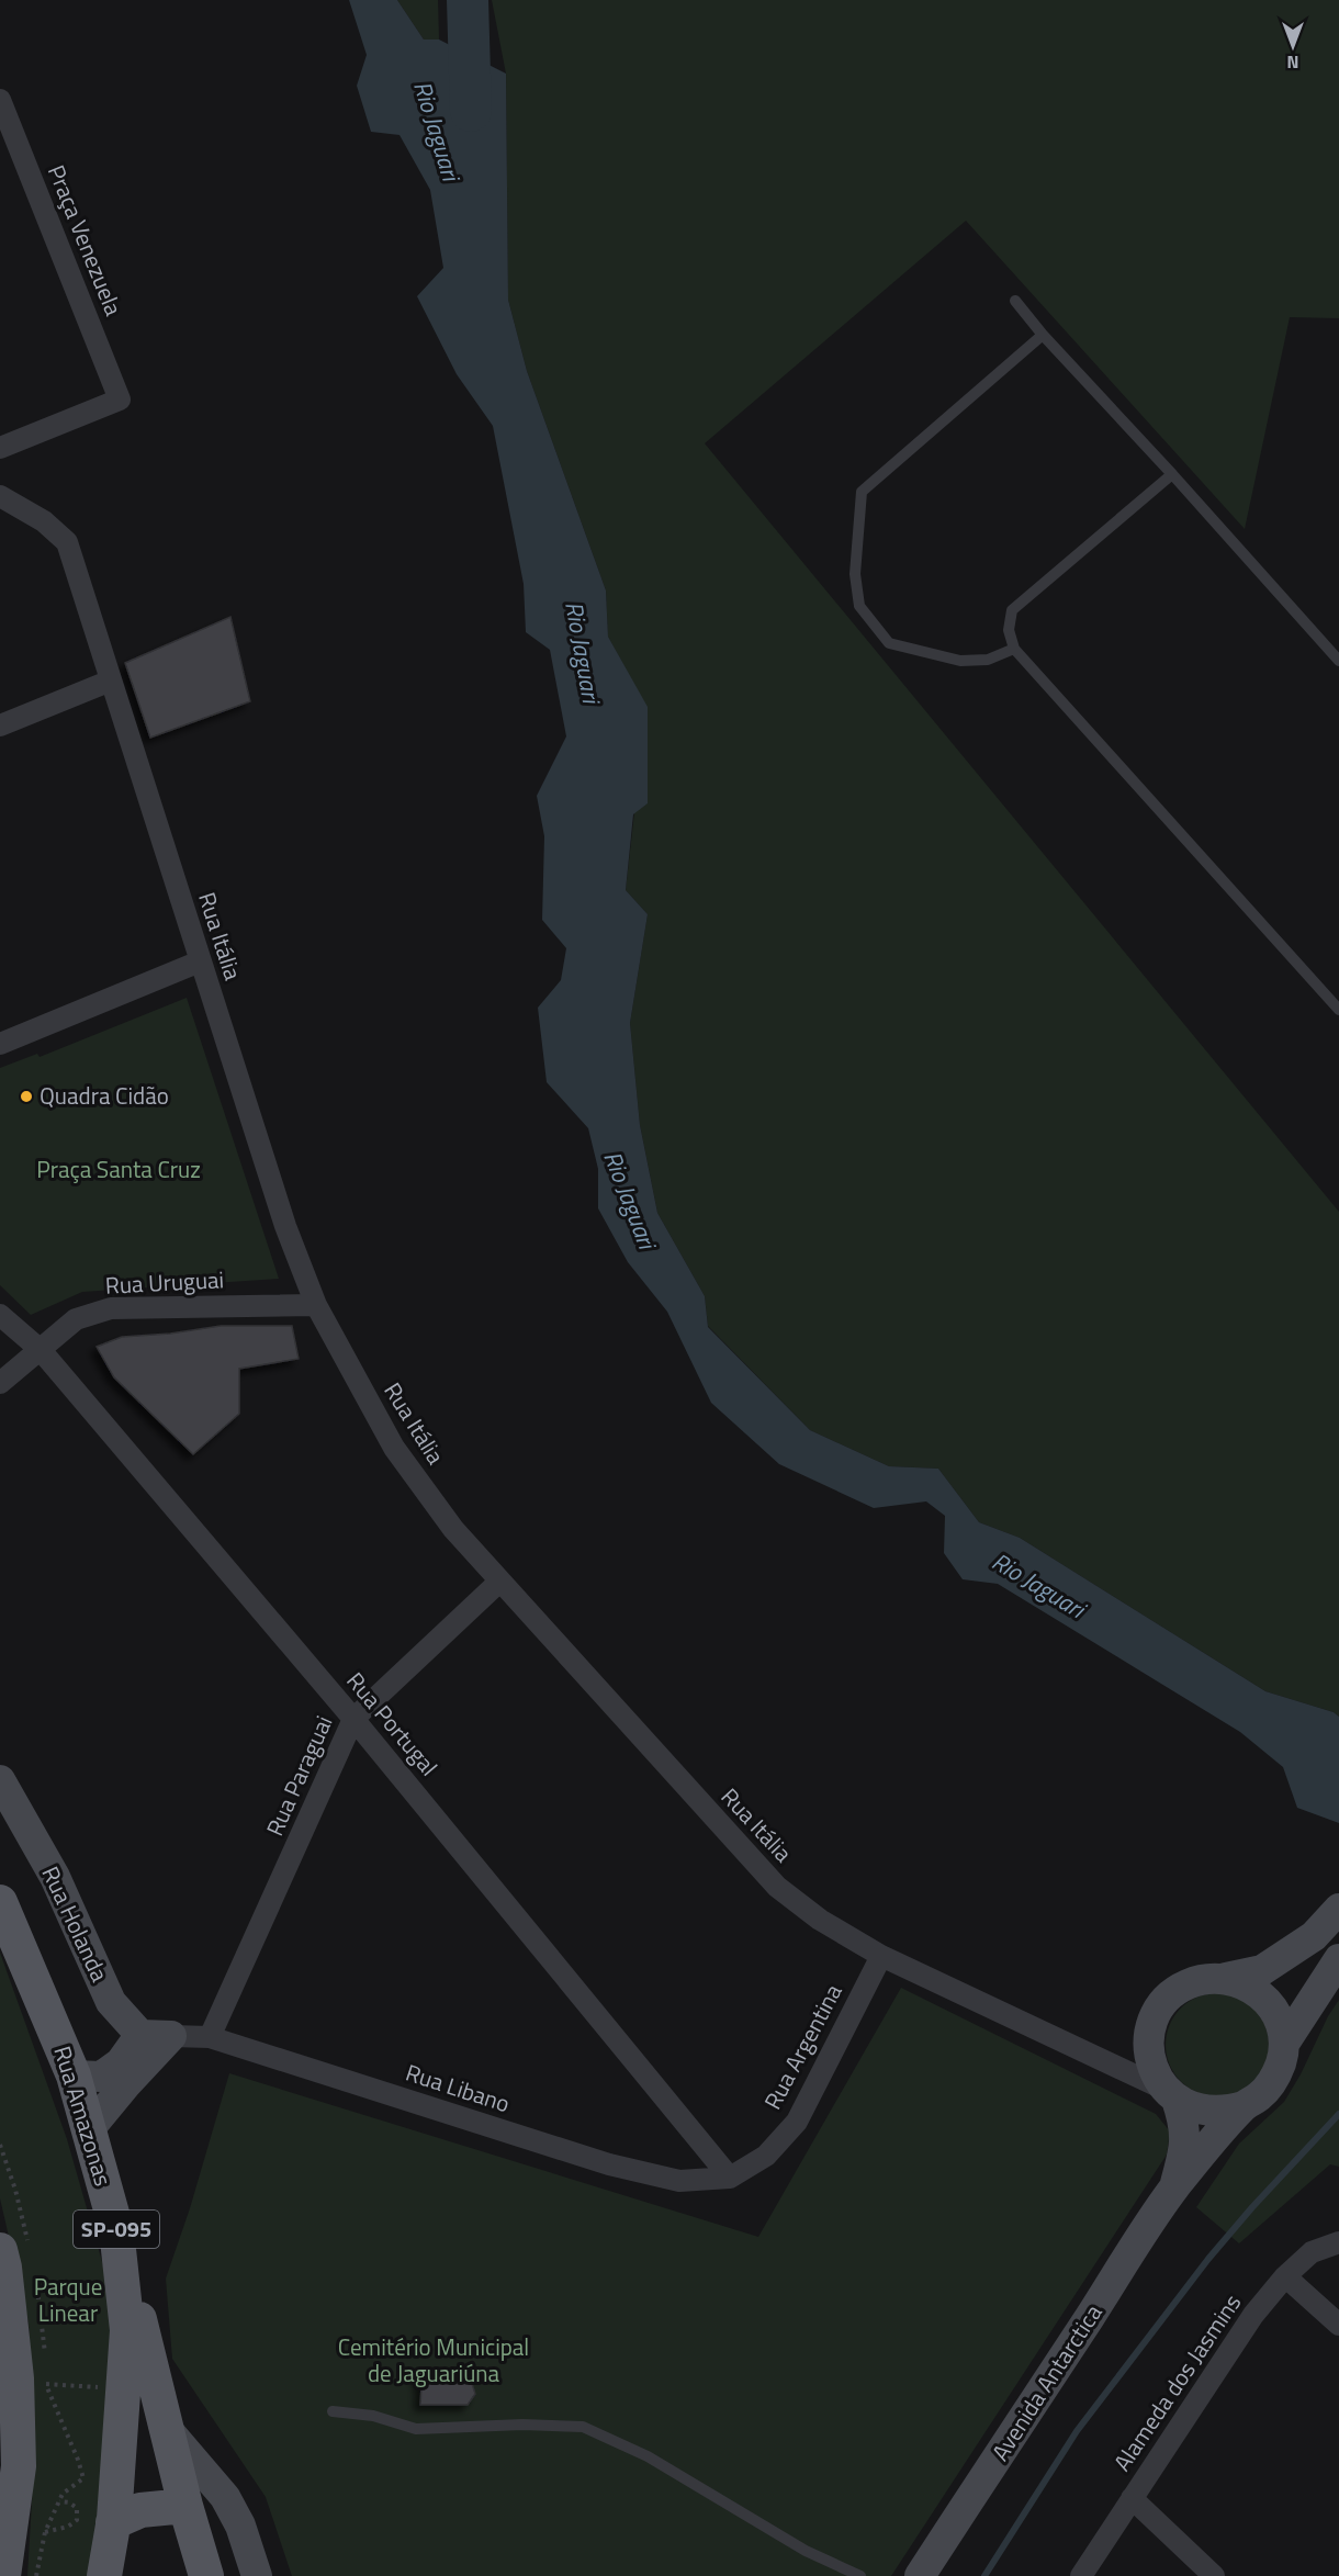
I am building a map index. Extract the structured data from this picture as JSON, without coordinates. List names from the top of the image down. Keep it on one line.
{"streets":{"main road":["Rua Amazonas","SP-095"],"street":["Praça Venezuela","Rua Itália","Rua Uruguai","Rua Portugal","Rua Paraguai","Rua Holanda","Rua Argentina","Rua Libano","Avenida Antarctica","Alameda dos Jasmins"]},"crossings":[["Rua Itália","Rua Uruguai"],["Rua Itália","Rua Paraguai"],["Rua Itália","Rua Argentina"],["Rua Itália","Avenida Antarctica"],["Rua Uruguai","Rua Portugal"],["Rua Portugal","Rua Paraguai"],["Rua Portugal","Rua Argentina"],["Rua Portugal","Rua Libano"],["Rua Paraguai","Rua Libano"],["Rua Argentina","Rua Libano"],["Rua Amazonas","SP-095"]],"water":["Rio Jaguari"],"parks":["Praça Santa Cruz","Parque Linear","Cemitério Municipal de Jaguariúna"],"places":["Quadra Cidão"],"north":"bottom"}
